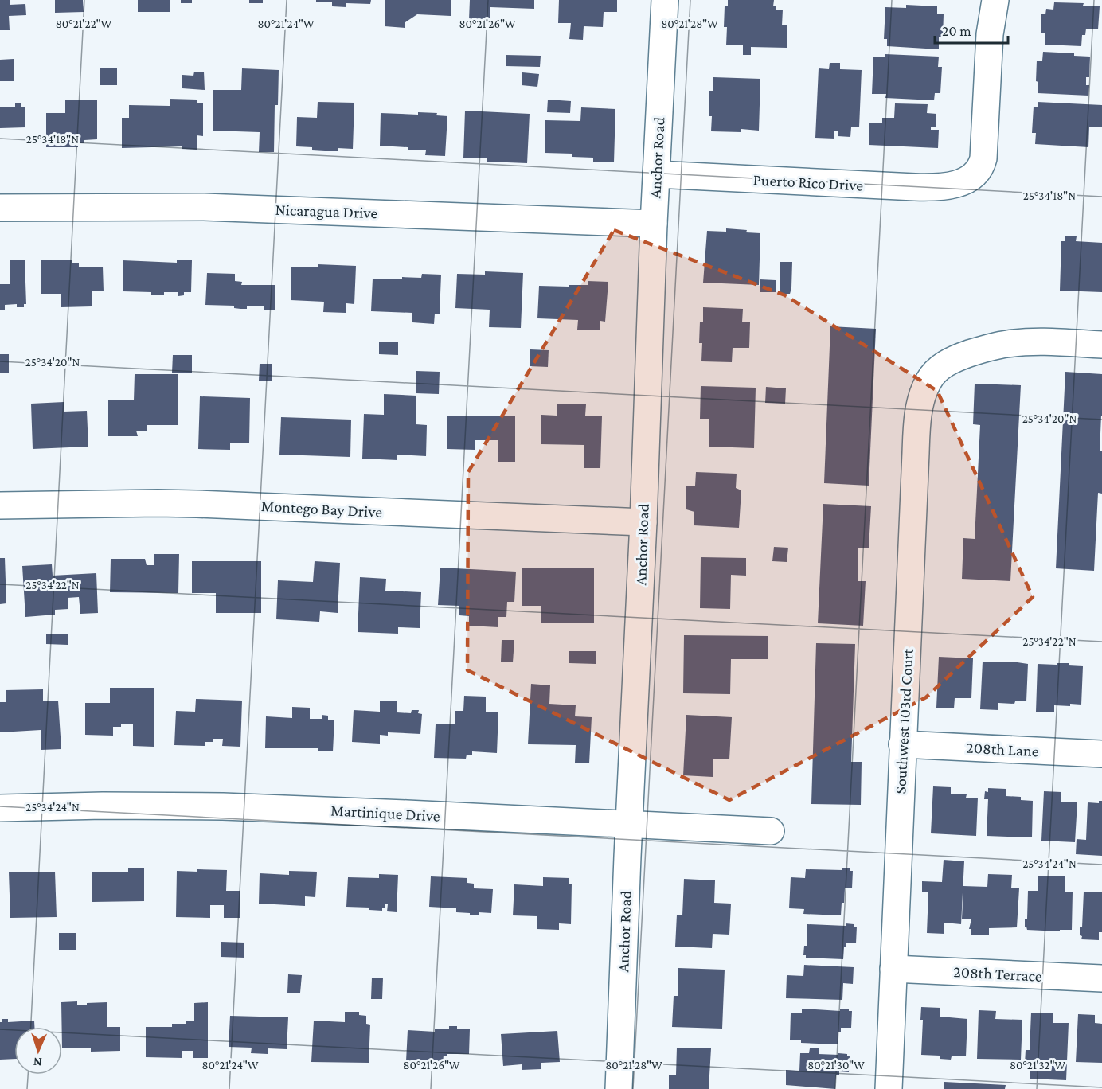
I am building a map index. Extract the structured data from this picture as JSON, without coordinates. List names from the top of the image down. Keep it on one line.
{"streets":{"street":["Anchor Road","Puerto Rico Drive","Nicaragua Drive","Montego Bay Drive","Southwest 103rd Court","208th Lane","Martinique Drive","208th Terrace"]},"crossings":[["Anchor Road","Puerto Rico Drive"],["Anchor Road","Nicaragua Drive"],["Anchor Road","Montego Bay Drive"],["Anchor Road","Martinique Drive"],["Southwest 103rd Court","208th Lane"],["Southwest 103rd Court","208th Terrace"]],"scale_bar":"20 m","north":"bottom","coordinates":["80°21'22\"W","80°21'24\"W","80°21'26\"W","80°21'28\"W","25°34'18\"N","25°34'20\"N","25°34'22\"N","25°34'24\"N","80°21'30\"W","80°21'32\"W"]}
